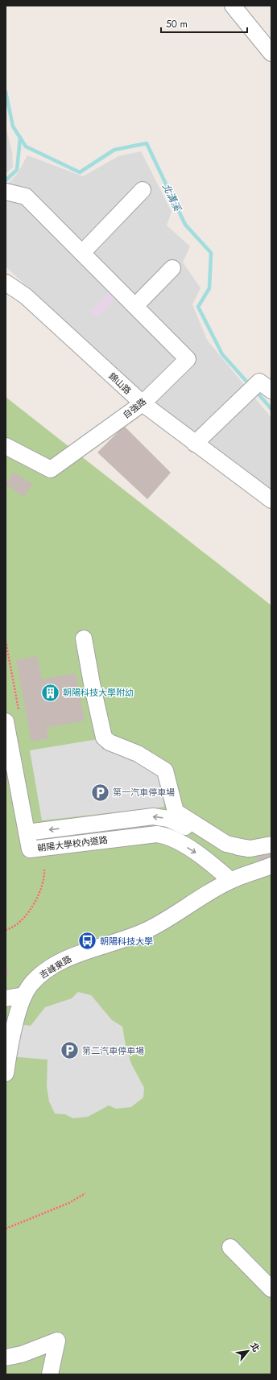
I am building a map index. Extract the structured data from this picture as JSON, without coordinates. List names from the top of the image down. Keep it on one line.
{"streets":{"street":["錦山路","自強路","朝陽大學校內道路","吉峰東路"]},"crossings":[["錦山路","自強路"],["朝陽大學校內道路","吉峰東路"]],"water":["北溝溪"],"places":{"building":["朝陽科技大學附幼"],"parking":["第一汽車停車場","第二汽車停車場"],"bus stop":["朝陽科技大學"]},"scale_bar":"50 m","north":"top right"}
